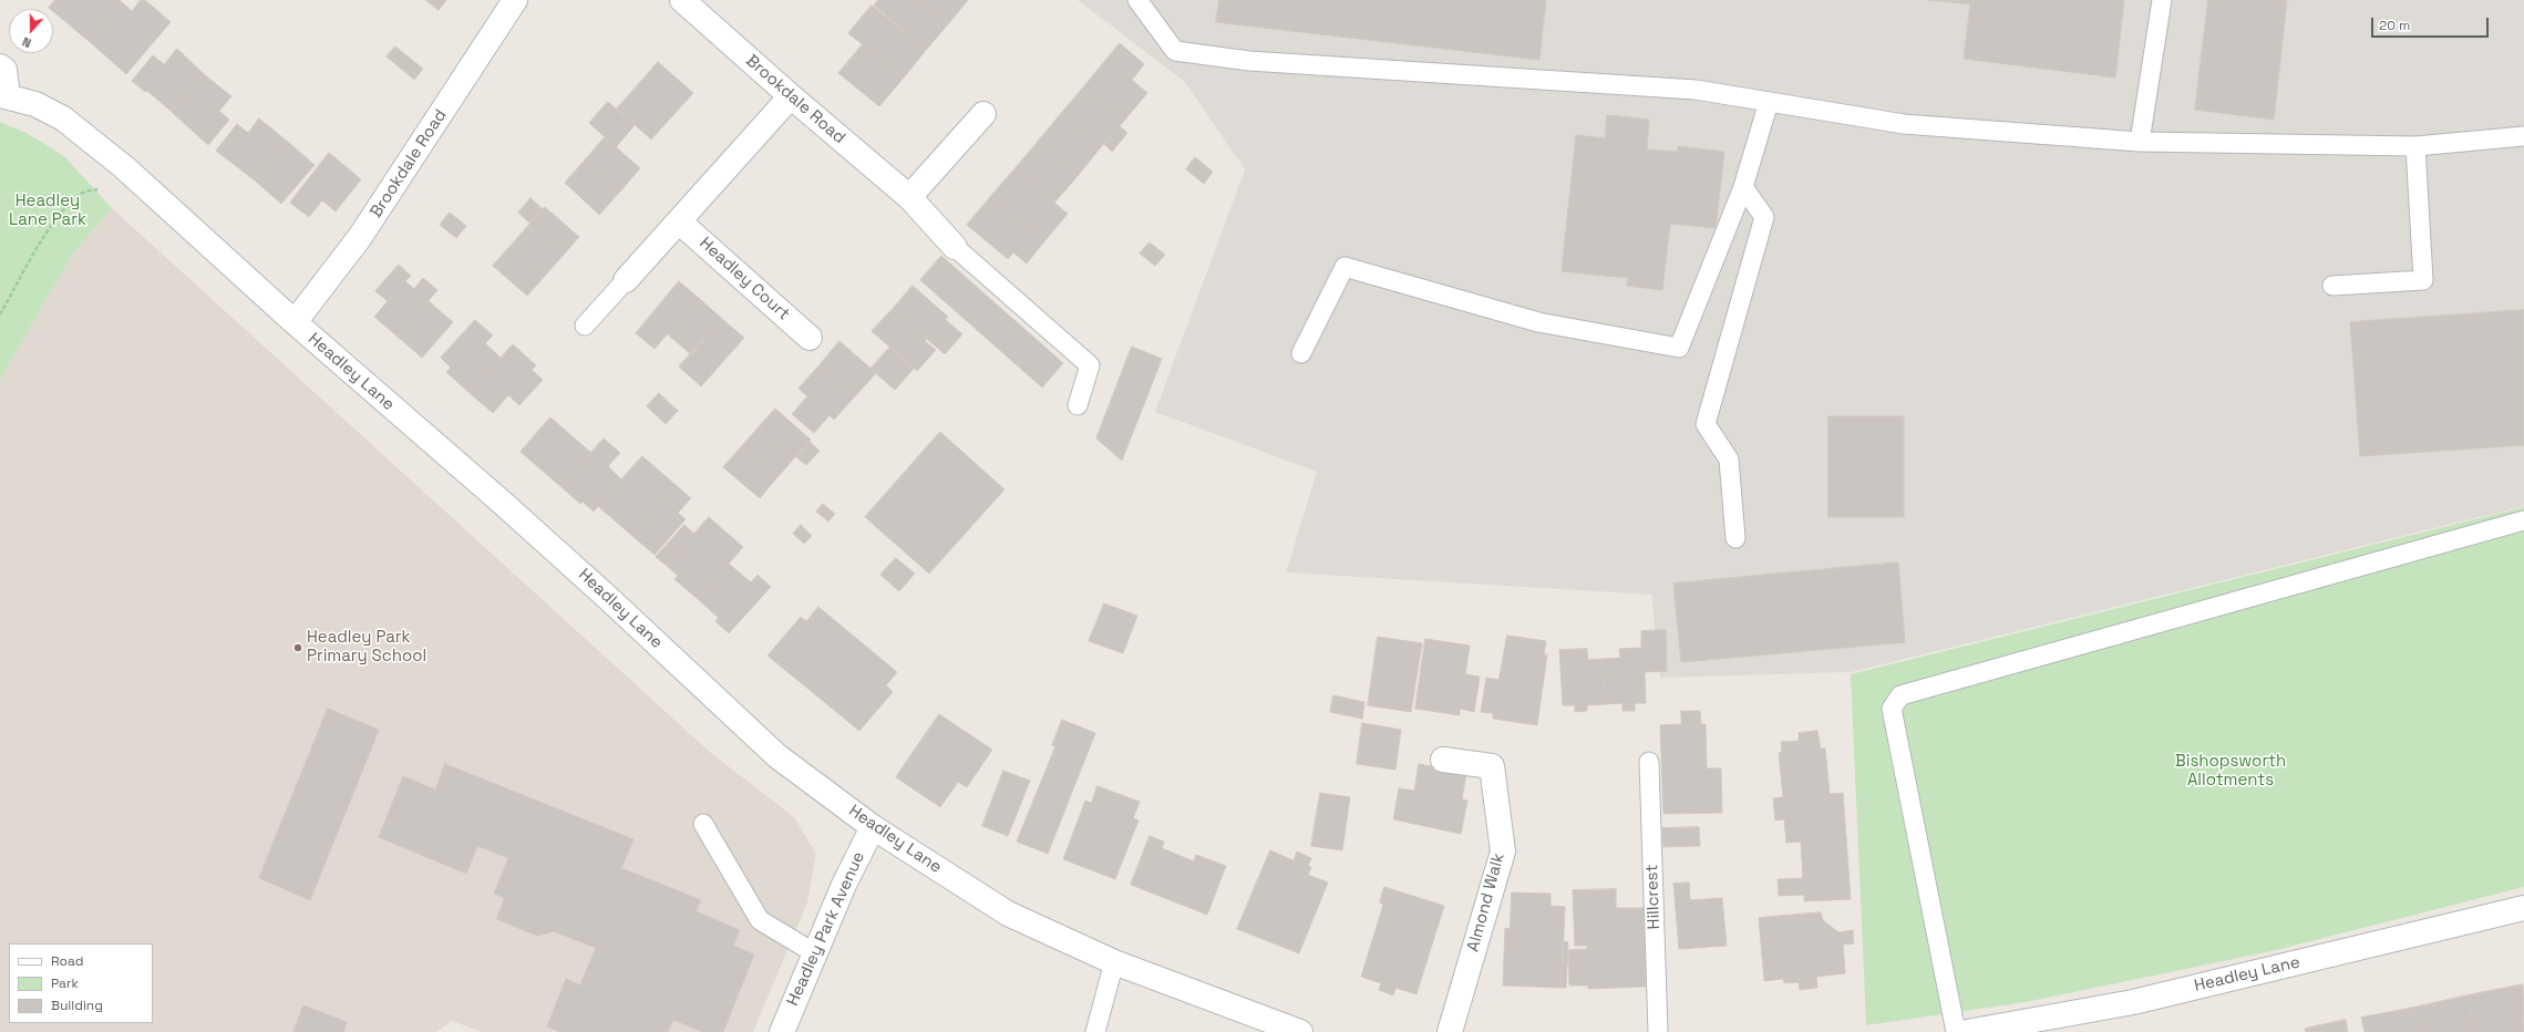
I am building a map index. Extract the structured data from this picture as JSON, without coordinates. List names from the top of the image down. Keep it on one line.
{"streets":{"street":["Brookdale Road","Headley Court","Headley Lane","Almond Walk","Headley Park Avenue"],"lane":["Hillcrest"]},"crossings":[["Brookdale Road","Headley Lane"],["Headley Lane","Headley Park Avenue"]],"parks":["Headley Lane Park","Bishopsworth Allotments"],"places":["Headley Park Primary School"],"legend":["Road","Park","Building"],"scale_bar":"20 m","north":"bottom"}
